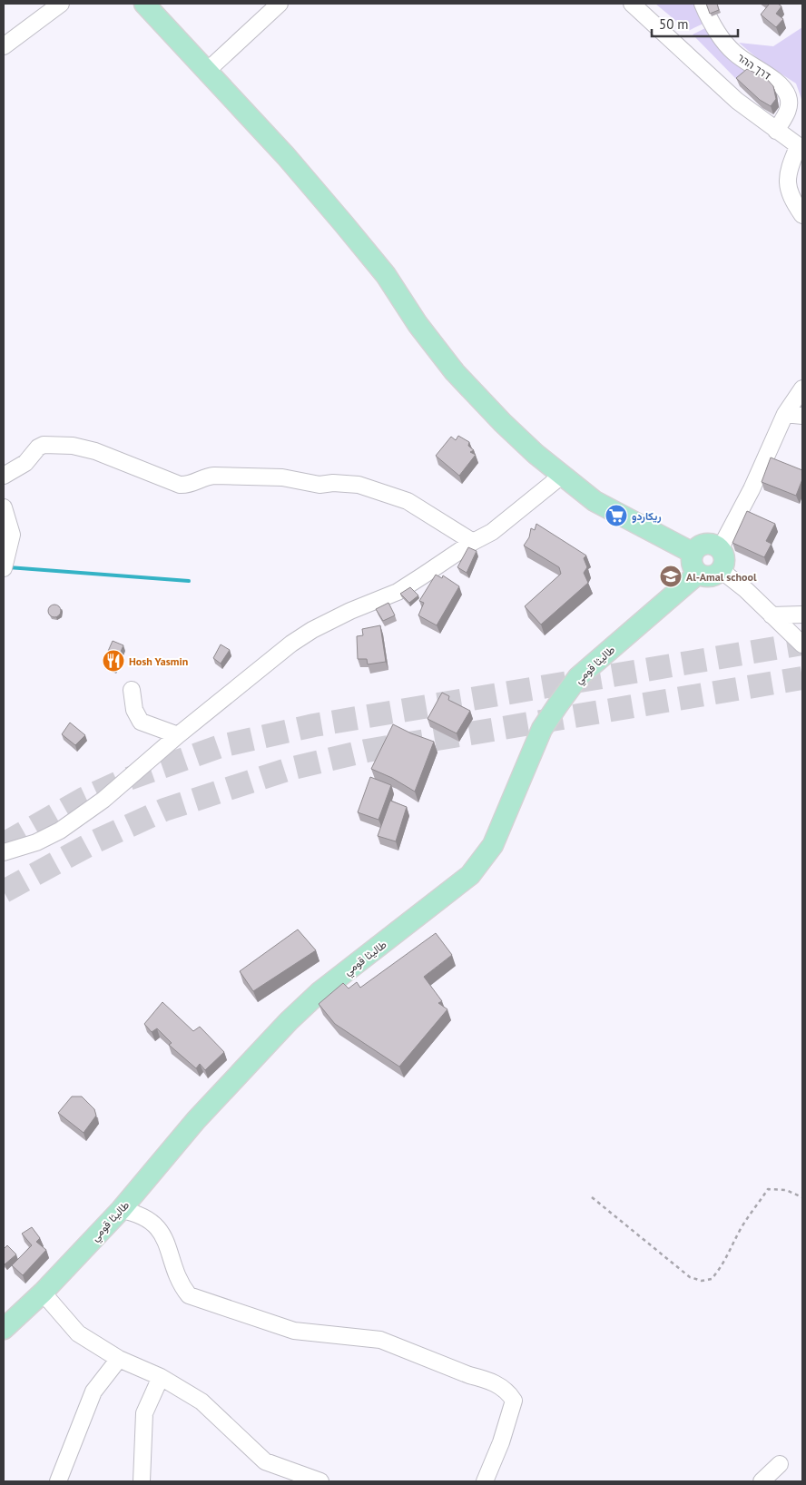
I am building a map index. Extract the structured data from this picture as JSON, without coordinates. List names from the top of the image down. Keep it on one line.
{"streets":{"main road":["طاليثا قومي"],"street":["דרך ההר"]},"places":{"supermarket":["ريكاردو"],"school or university":["Al-Amal school"],"restaurant":["Hosh Yasmin"]},"scale_bar":"50 m"}
